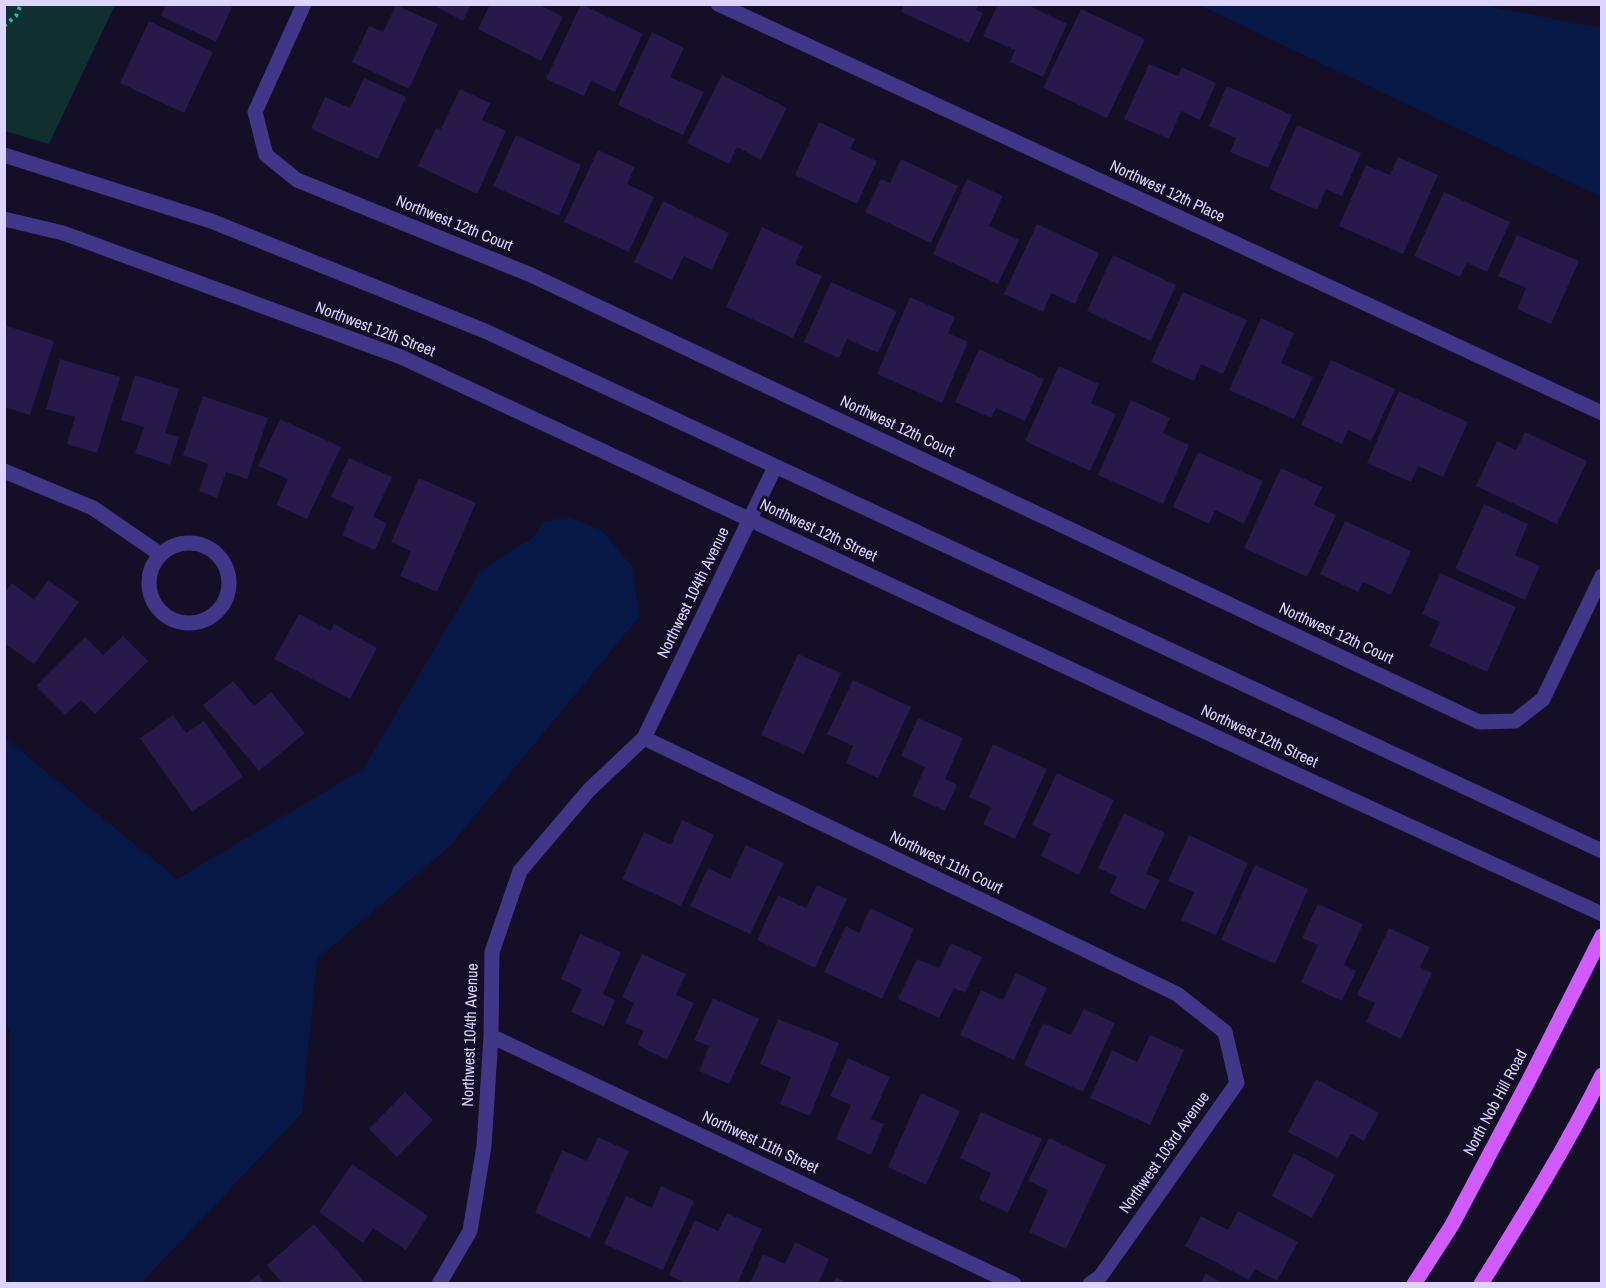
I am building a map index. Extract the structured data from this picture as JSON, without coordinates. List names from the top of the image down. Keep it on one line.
{"streets":{"main road":["North Nob Hill Road"],"street":["Northwest 12th Place","Northwest 12th Court","Northwest 12th Street","Northwest 104th Avenue","Northwest 11th Court","Northwest 11th Street","Northwest 103rd Avenue"]},"crossings":[["Northwest 12th Street","Northwest 104th Avenue"],["Northwest 104th Avenue","Northwest 11th Court"],["Northwest 104th Avenue","Northwest 11th Street"],["Northwest 11th Court","Northwest 103rd Avenue"]]}
